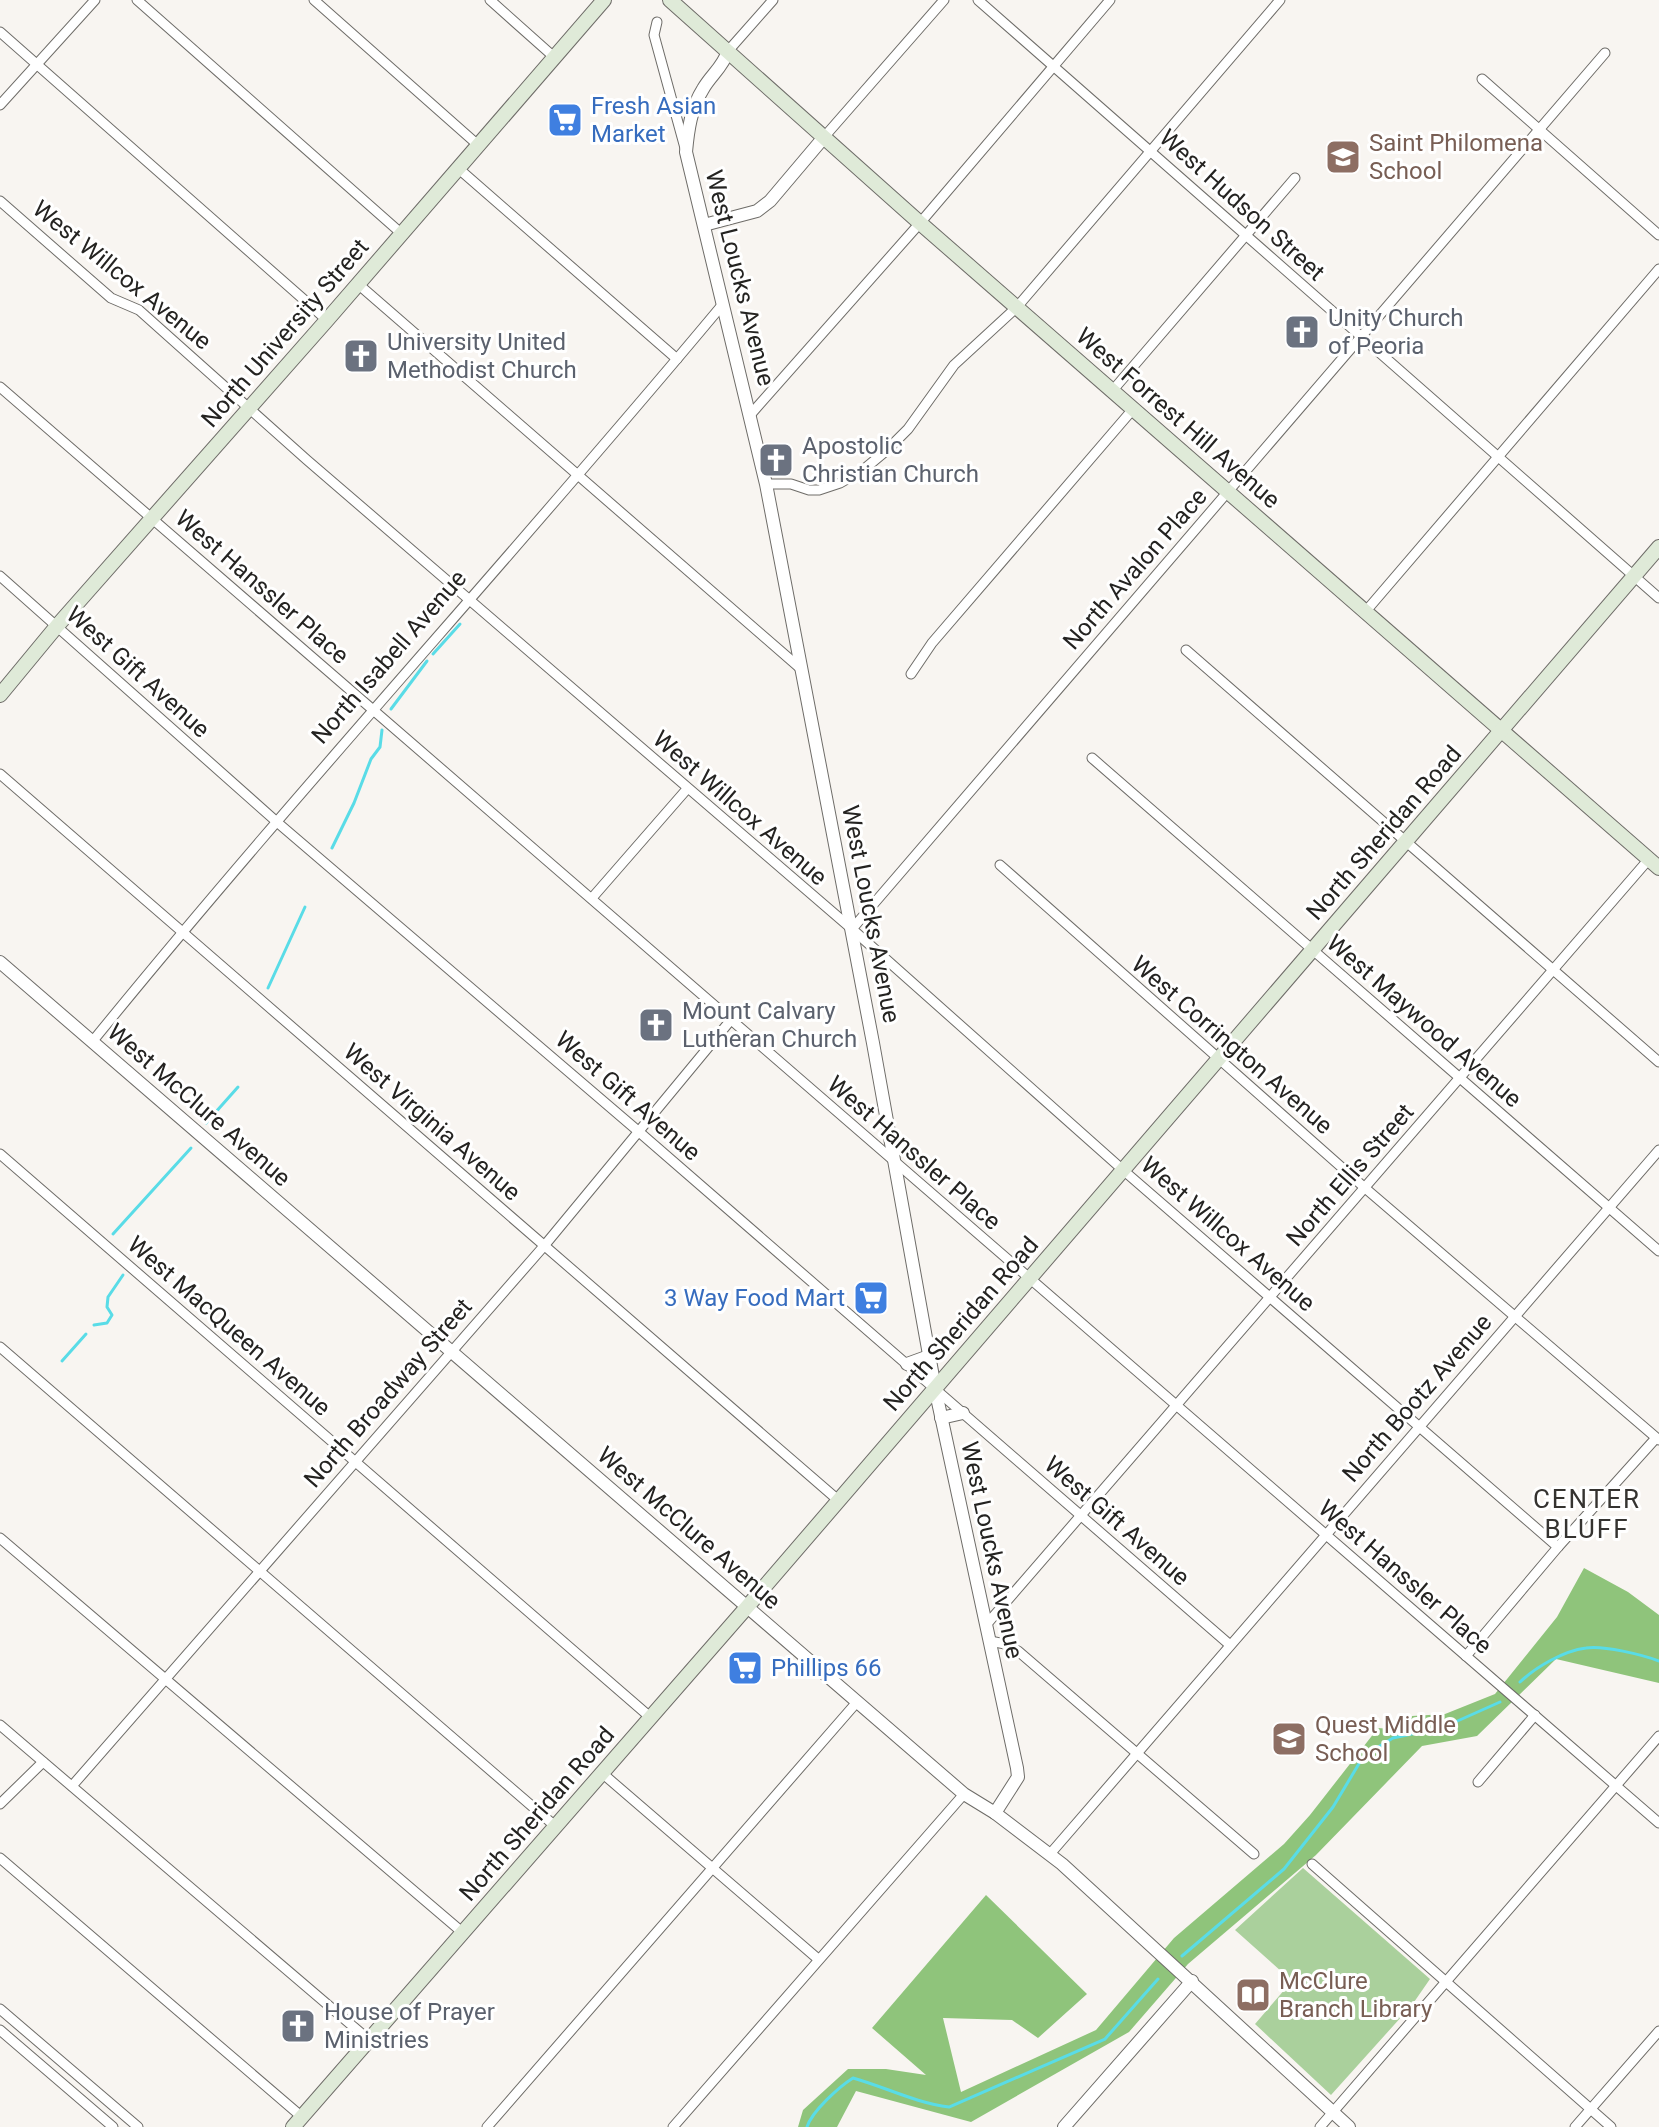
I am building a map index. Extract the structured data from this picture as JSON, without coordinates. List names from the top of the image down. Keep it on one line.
{"streets":{"main road":["North University Street","West Forrest Hill Avenue","North Sheridan Road"],"street":["West Hudson Street","West Willcox Avenue","West Loucks Avenue","North Avalon Place","West Hanssler Place","North Isabell Avenue","West Gift Avenue","West Maywood Avenue","West Corrington Avenue","West McClure Avenue","West Virginia Avenue","North Ellis Street","West MacQueen Avenue","North Broadway Street","North Bootz Avenue"]},"crossings":[["West Hudson Street","North Avalon Place"],["West Hudson Street","North Sheridan Road"],["West Willcox Avenue","West Loucks Avenue"],["West Willcox Avenue","North University Street"],["West Willcox Avenue","North Avalon Place"],["West Willcox Avenue","North Isabell Avenue"],["West Willcox Avenue","North Sheridan Road"],["West Willcox Avenue","North Ellis Street"],["West Willcox Avenue","North Bootz Avenue"],["West Loucks Avenue","North Avalon Place"],["West Loucks Avenue","West Hanssler Place"],["West Loucks Avenue","North Isabell Avenue"],["West Loucks Avenue","West Gift Avenue"],["West Loucks Avenue","North Sheridan Road"],["West Loucks Avenue","West McClure Avenue"],["West Loucks Avenue","North Ellis Street"],["North University Street","West Hanssler Place"],["North University Street","West Gift Avenue"],["West Forrest Hill Avenue","North Avalon Place"],["West Forrest Hill Avenue","North Sheridan Road"],["West Forrest Hill Avenue","North Ellis Street"],["West Hanssler Place","North Isabell Avenue"],["West Hanssler Place","North Sheridan Road"],["West Hanssler Place","North Ellis Street"],["West Hanssler Place","North Broadway Street"],["West Hanssler Place","North Bootz Avenue"],["North Isabell Avenue","West Gift Avenue"],["North Isabell Avenue","West McClure Avenue"],["North Isabell Avenue","West Virginia Avenue"],["West Gift Avenue","North Sheridan Road"],["West Gift Avenue","North Ellis Street"],["West Gift Avenue","North Broadway Street"],["West Gift Avenue","North Bootz Avenue"],["North Sheridan Road","West Maywood Avenue"],["North Sheridan Road","West Corrington Avenue"],["North Sheridan Road","West McClure Avenue"],["North Sheridan Road","West Virginia Avenue"],["North Sheridan Road","West MacQueen Avenue"],["West Maywood Avenue","North Ellis Street"],["West Maywood Avenue","North Bootz Avenue"],["West Corrington Avenue","North Ellis Street"],["West Corrington Avenue","North Bootz Avenue"],["West McClure Avenue","North Broadway Street"],["West McClure Avenue","North Bootz Avenue"],["West Virginia Avenue","North Broadway Street"],["West MacQueen Avenue","North Broadway Street"]],"districts":["CENTER BLUFF"],"places":{"supermarket":["Fresh Asian Market","3 Way Food Mart","Phillips 66"],"school or university":["Saint Philomena School","Quest Middle School"],"church":["Unity Church of Peoria","University United Methodist Church","Apostolic Christian Church","Mount Calvary Lutheran Church","House of Prayer Ministries"],"library":["McClure Branch Library"]}}
